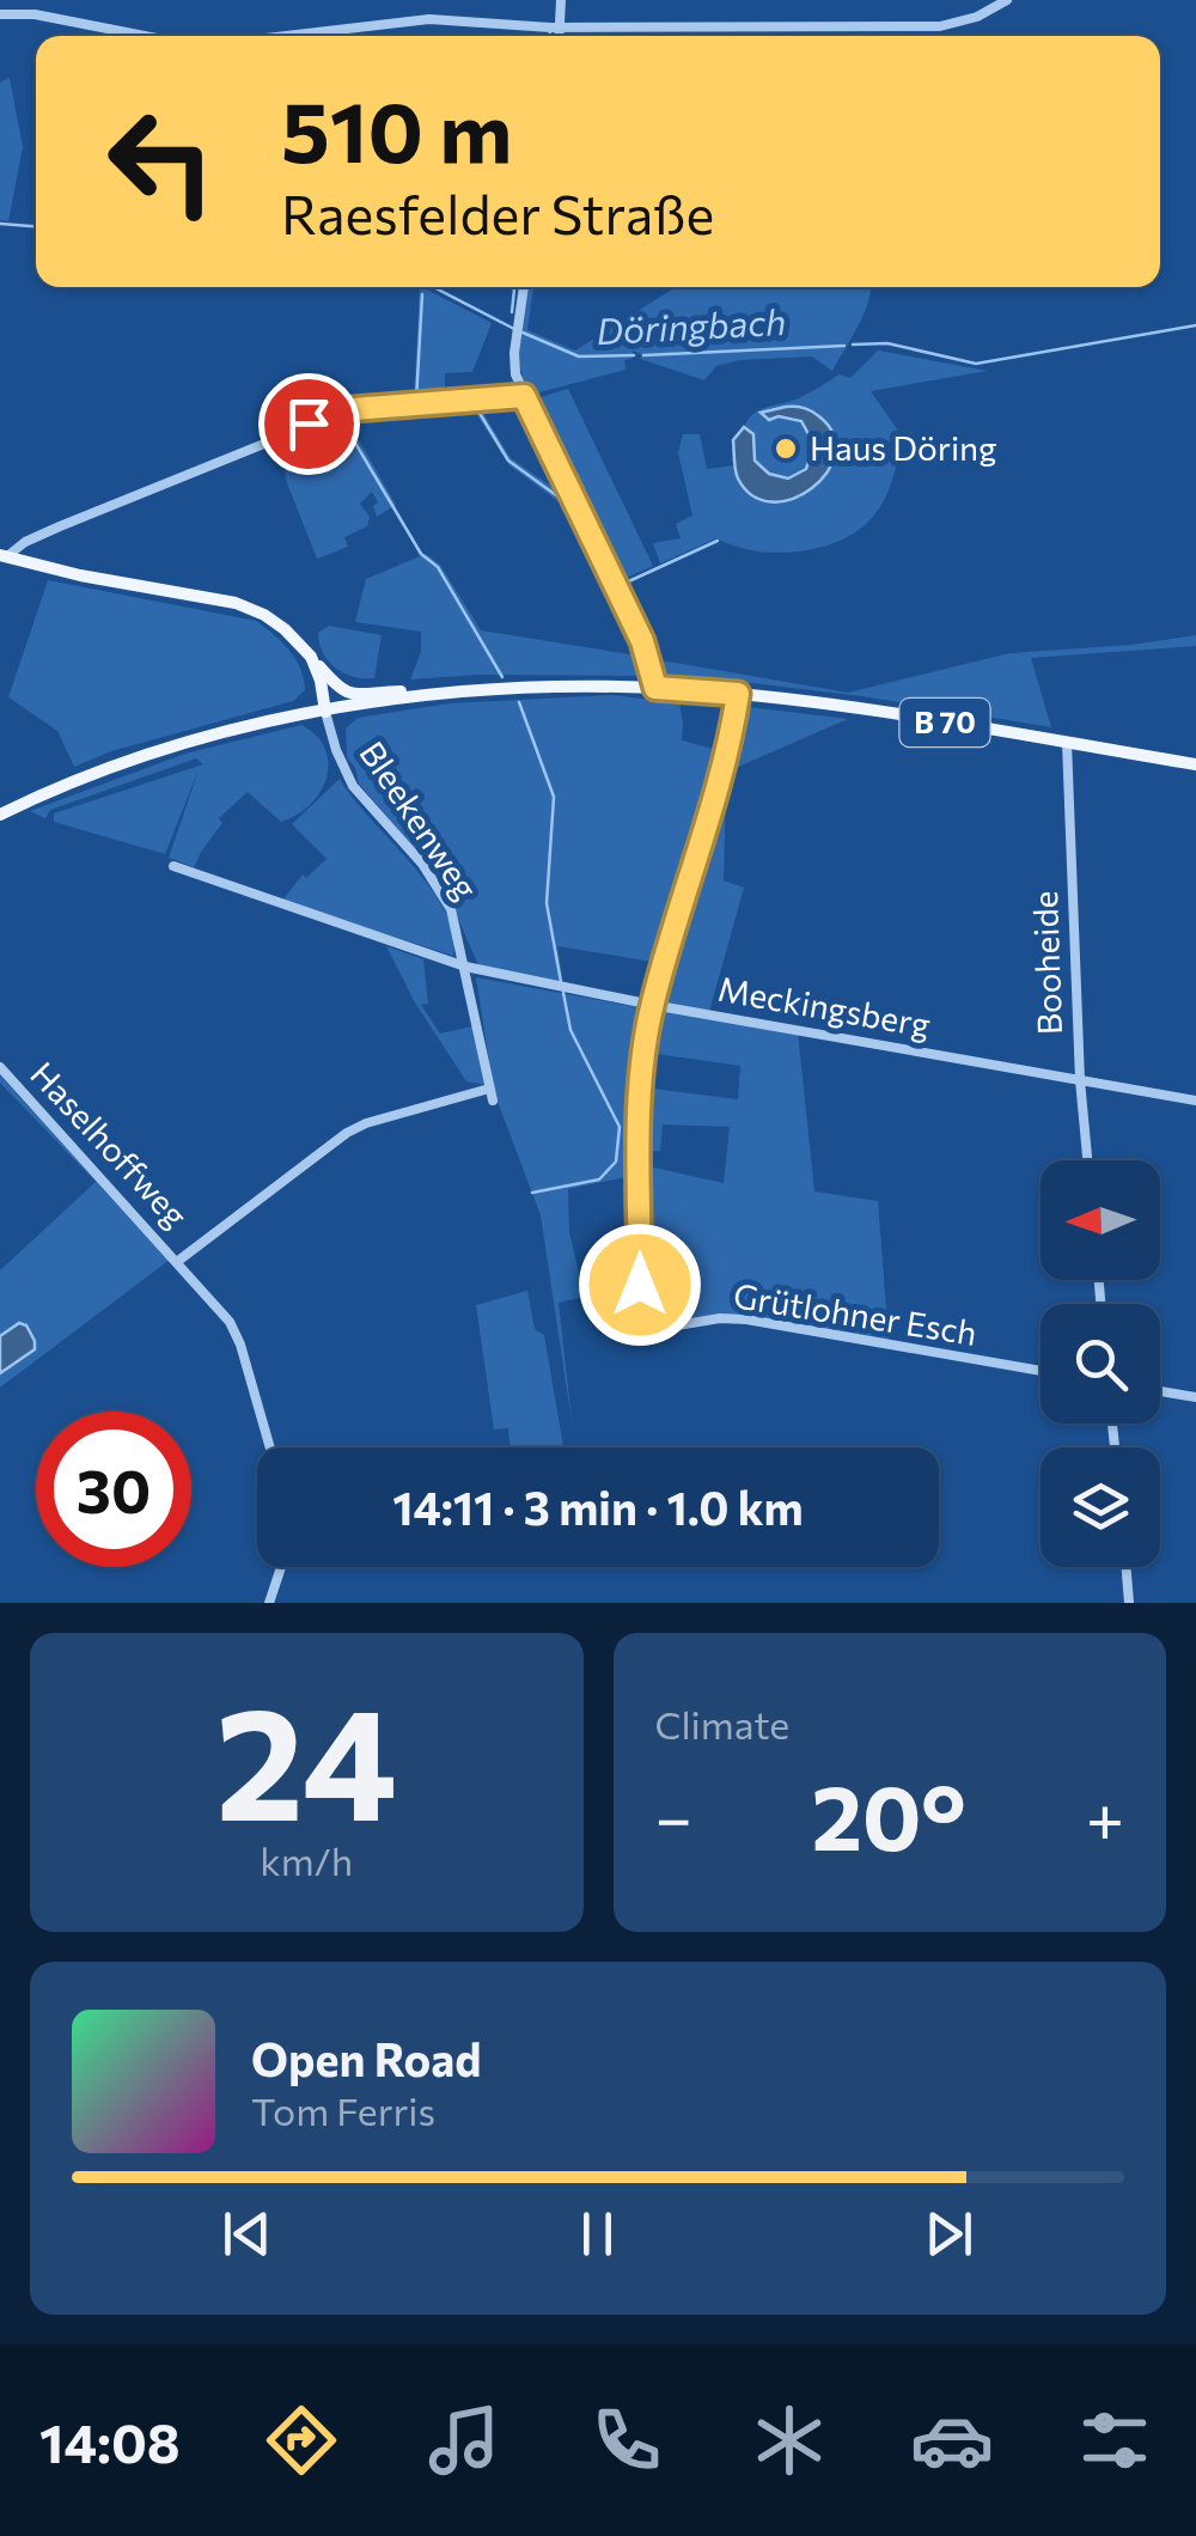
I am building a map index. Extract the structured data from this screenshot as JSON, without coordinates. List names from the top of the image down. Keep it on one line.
{"streets":{"main road":["B 70"],"street":["Bleekenweg","Booheide","Meckingsberg","Haselhoffweg","Grütlohner Esch"]},"crossings":[["B 70","Bleekenweg"],["B 70","Booheide"],["Bleekenweg","Meckingsberg"],["Bleekenweg","Haselhoffweg"],["Booheide","Meckingsberg"],["Meckingsberg","Grütlohner Esch"]],"water":["Döringbach"],"places":["Haus Döring"],"north":"left","page":{"turn":["510 m","Raesfelder Straße"],"limit":"30","trip":"14:11 · 3 min · 1.0 km","tile":[["24","km/h"],"Climate"],"heat":["−","20°","+"],"song":["Open Road","Tom Ferris"],"tabs":"14:08"}}
